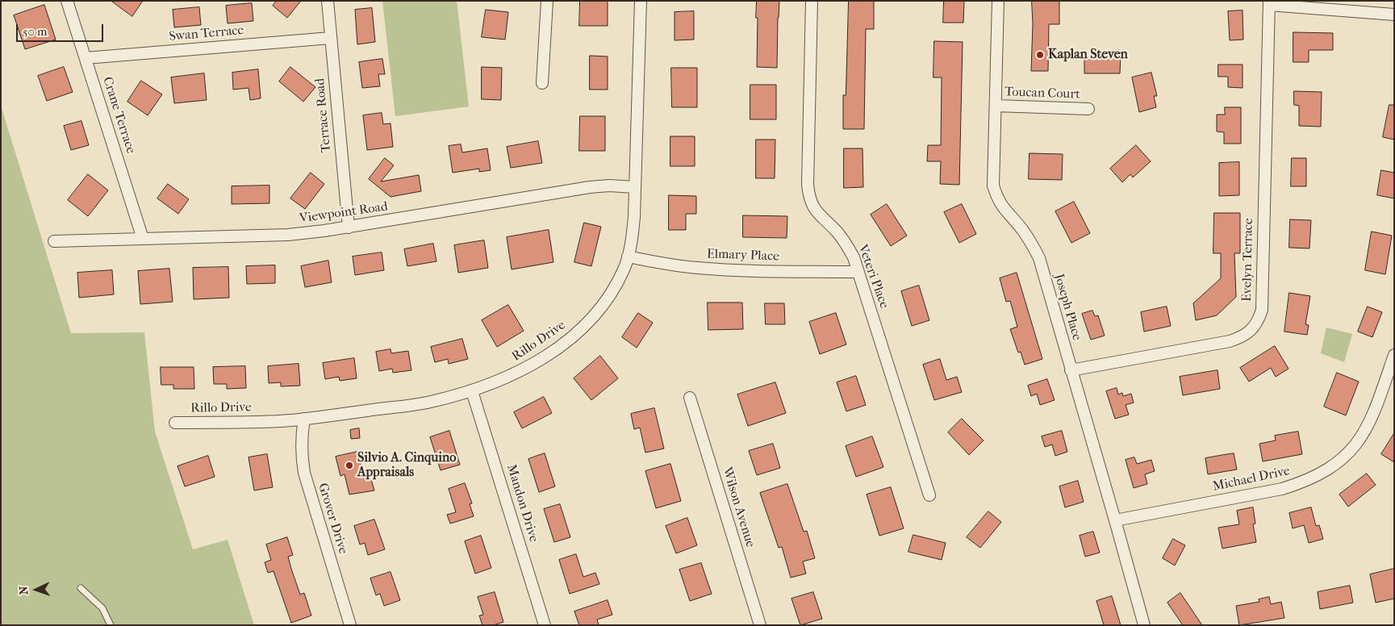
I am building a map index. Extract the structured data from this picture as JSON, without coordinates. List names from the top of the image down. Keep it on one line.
{"streets":{"street":["Swan Terrace","Toucan Court","Crane Terrace","Terrace Road","Viewpoint Road","Elmary Place","Evelyn Terrace","Veteri Place","Joseph Place","Rillo Drive","Michael Drive","Mandon Drive","Wilson Avenue","Grover Drive"]},"crossings":[["Swan Terrace","Crane Terrace"],["Swan Terrace","Terrace Road"],["Toucan Court","Joseph Place"],["Crane Terrace","Viewpoint Road"],["Terrace Road","Viewpoint Road"],["Viewpoint Road","Rillo Drive"],["Elmary Place","Veteri Place"],["Elmary Place","Rillo Drive"],["Evelyn Terrace","Joseph Place"],["Joseph Place","Michael Drive"],["Rillo Drive","Mandon Drive"],["Rillo Drive","Grover Drive"]],"places":["Kaplan Steven","Silvio A. Cinquino Appraisals"],"scale_bar":"50 m","north":"left"}
